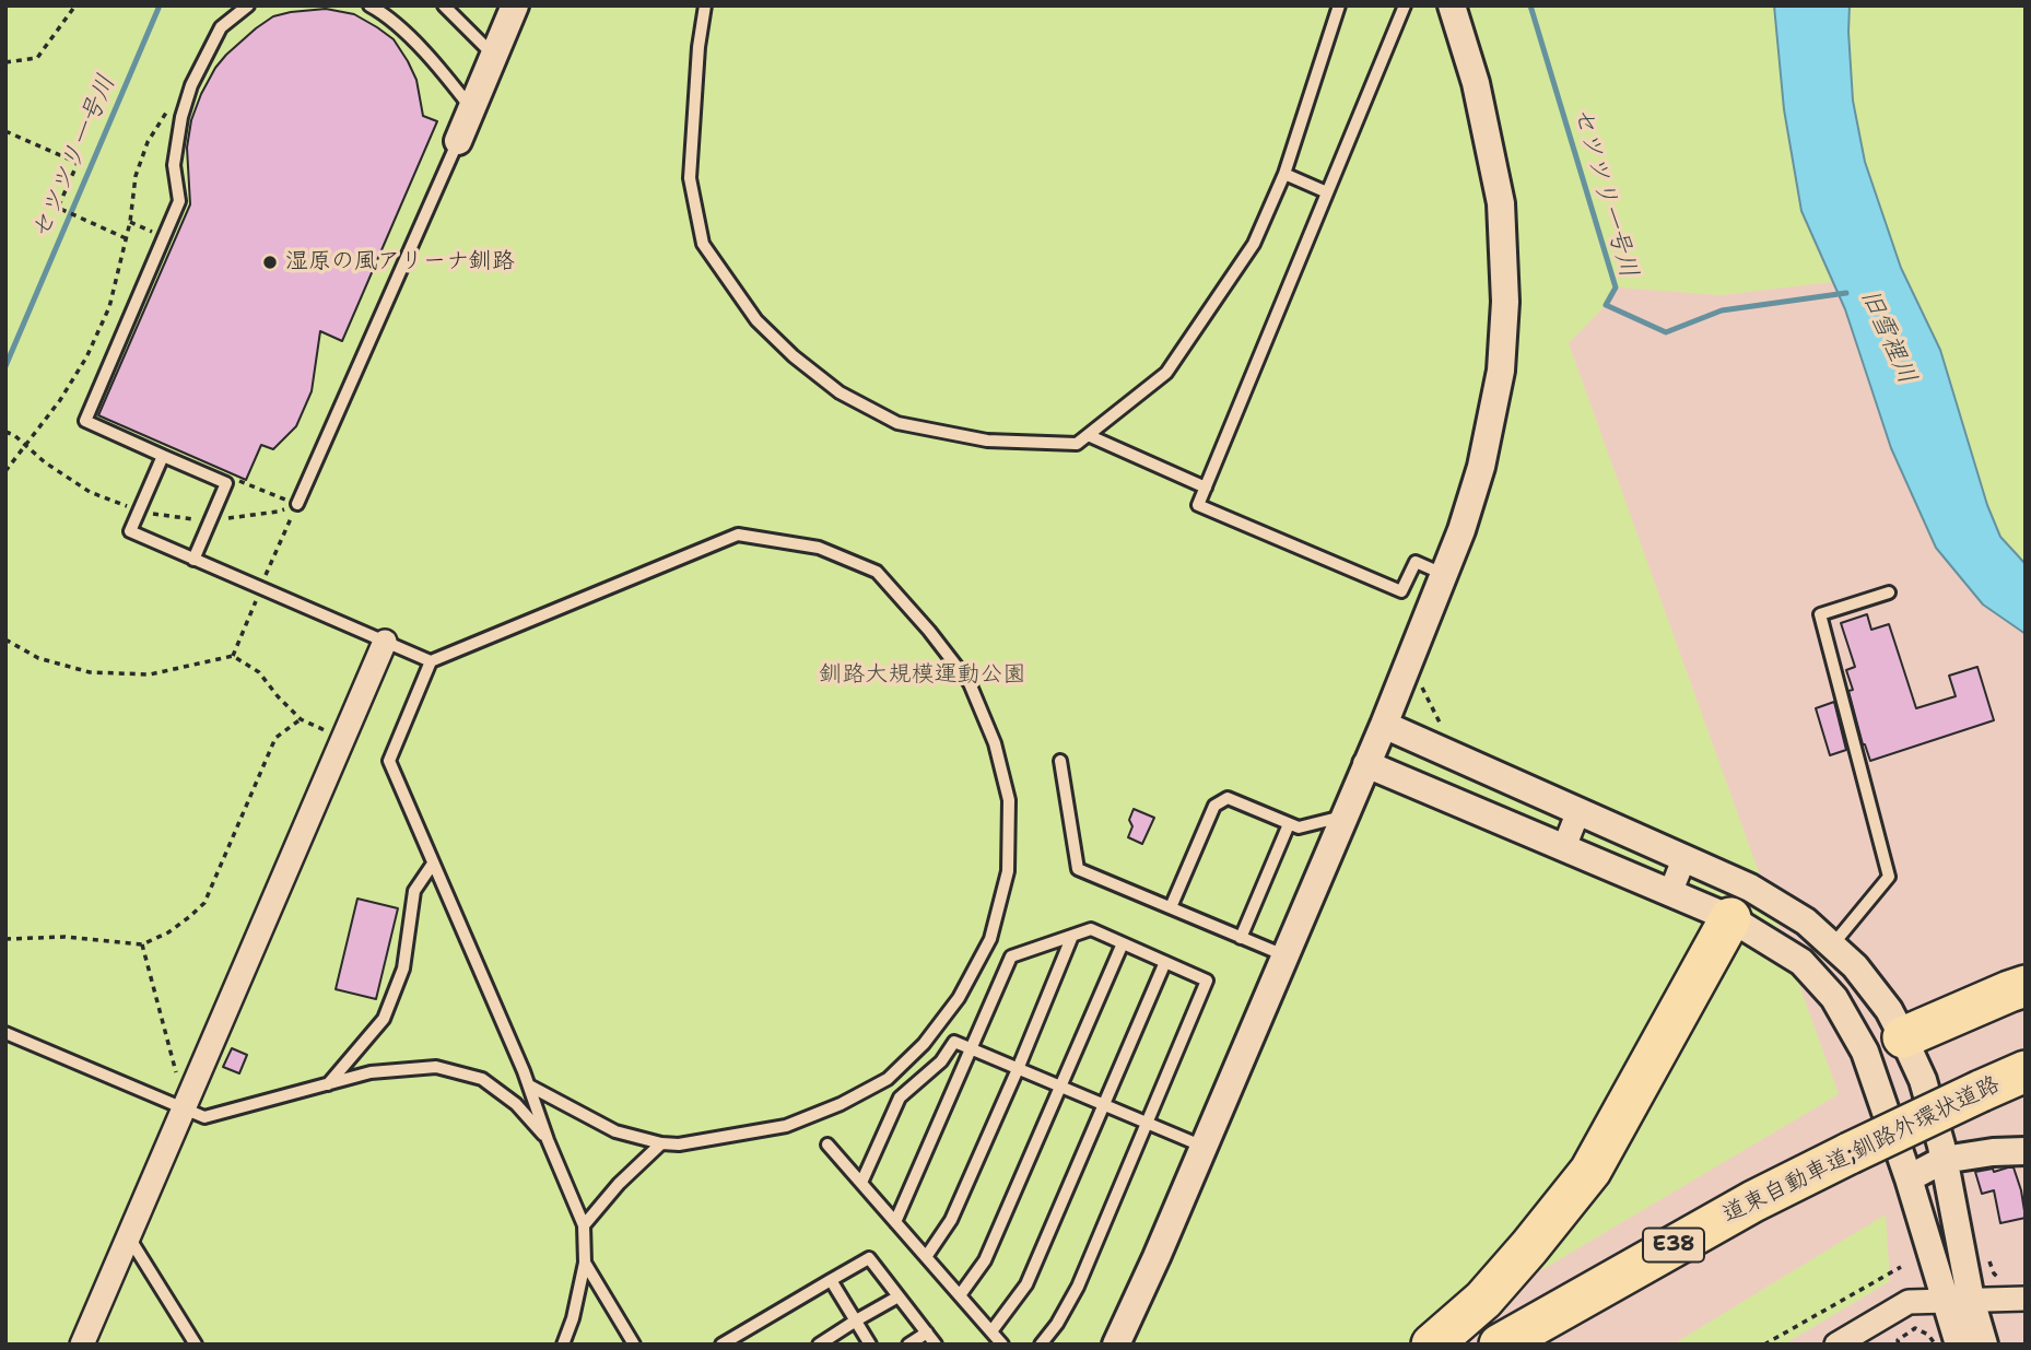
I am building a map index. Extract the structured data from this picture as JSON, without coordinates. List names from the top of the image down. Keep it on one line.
{"streets":{"highway":["道東自動車道;釧路外環状道路","E38"]},"water":["セツツリ一号川","旧雪裡川"],"parks":["釧路大規模運動公園"],"places":["湿原の風アリーナ釧路"]}
